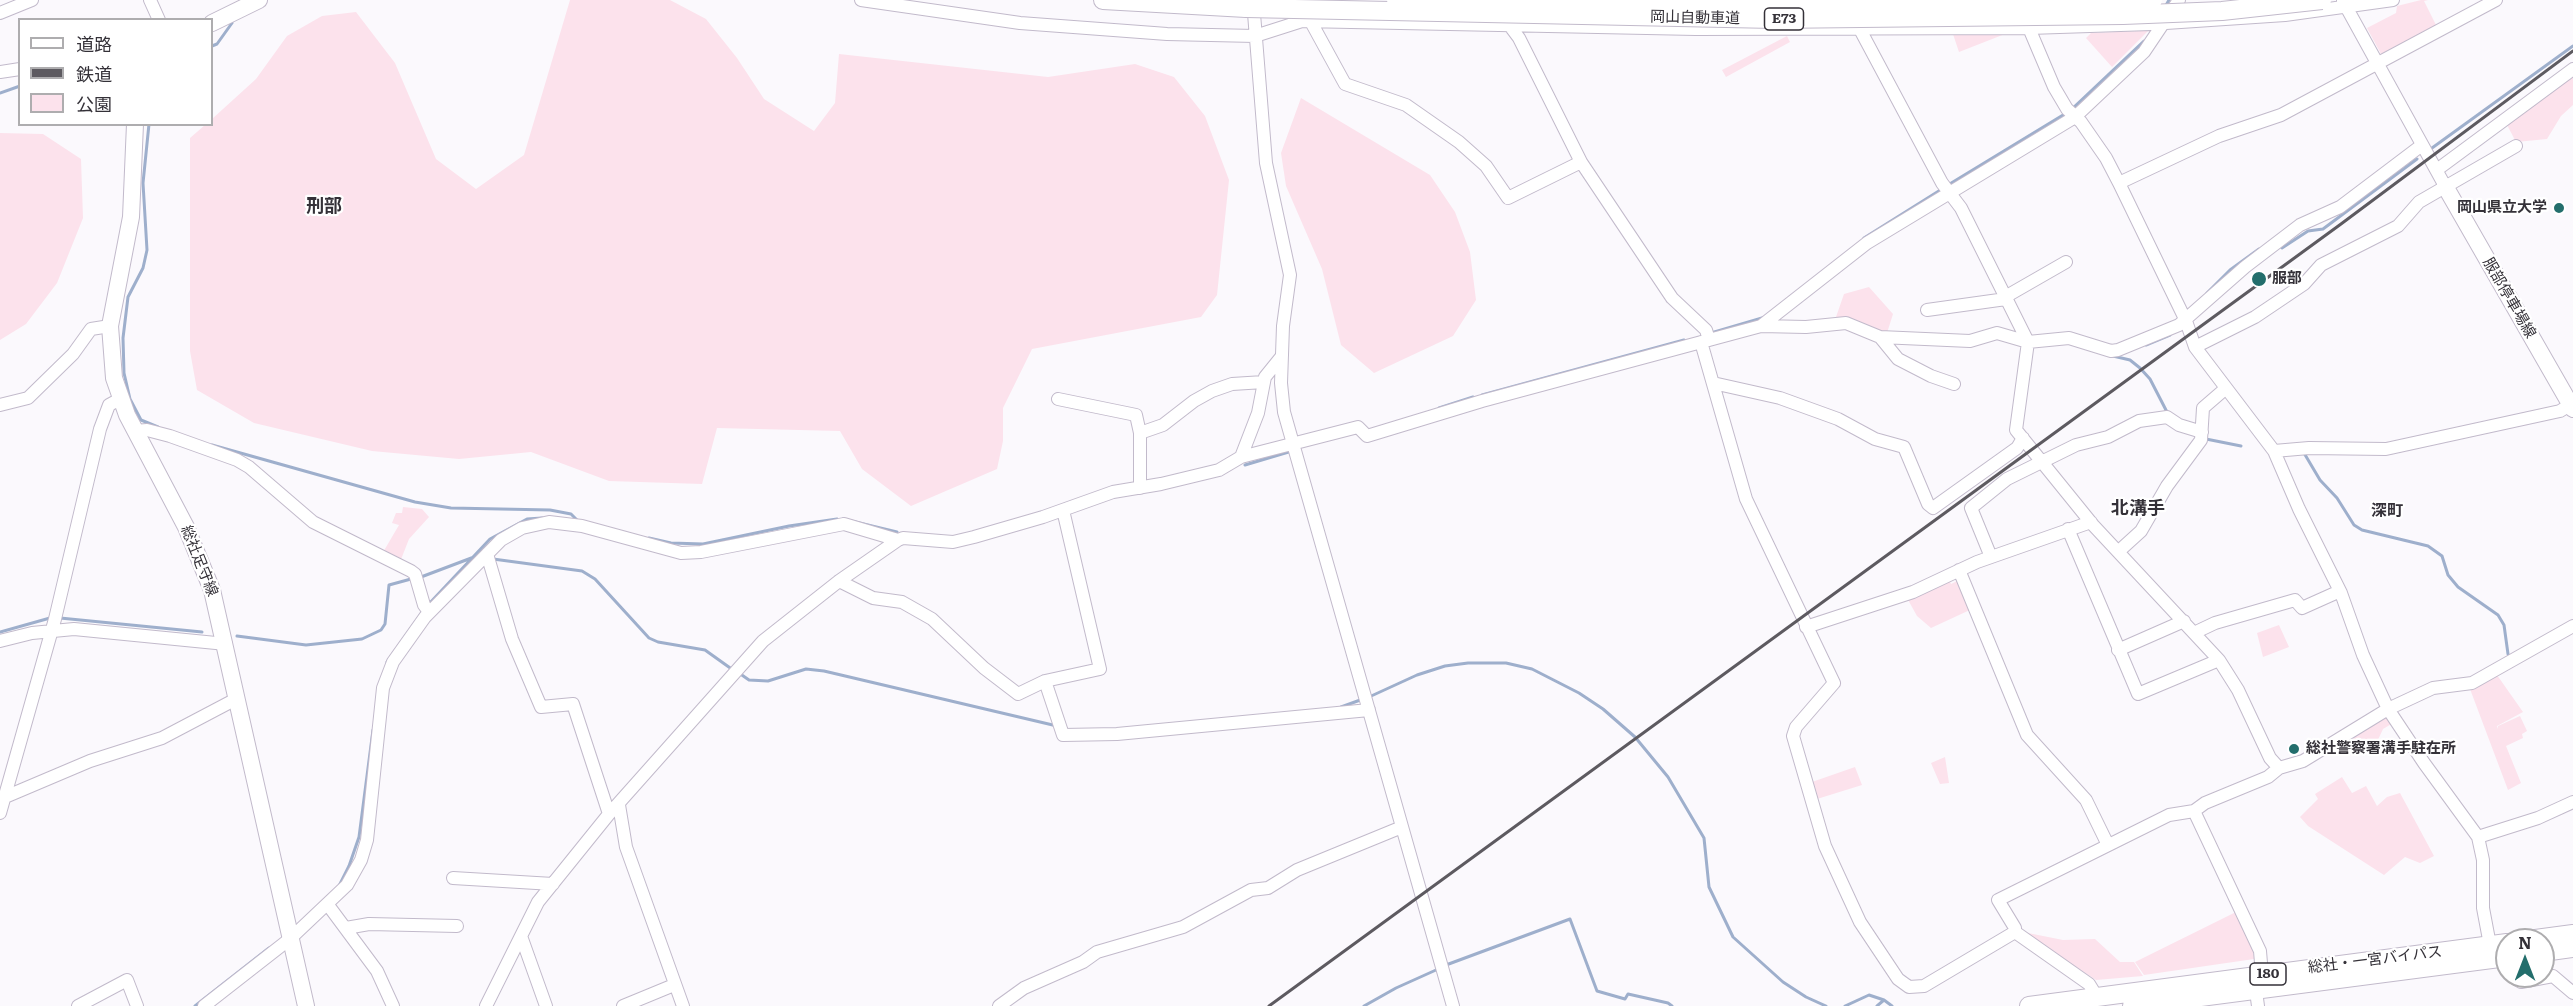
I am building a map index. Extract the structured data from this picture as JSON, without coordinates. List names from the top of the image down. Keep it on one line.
{"streets":{"highway":["岡山自動車道","E73","総社・一宮バイパス","180"],"main road":["服部停車場線","総社足守線"]},"districts":["刑部","北溝手","深町"],"places":["岡山県立大学","服部","総社警察署溝手駐在所"],"legend":["道路","鉄道","公園"],"north":"top"}
